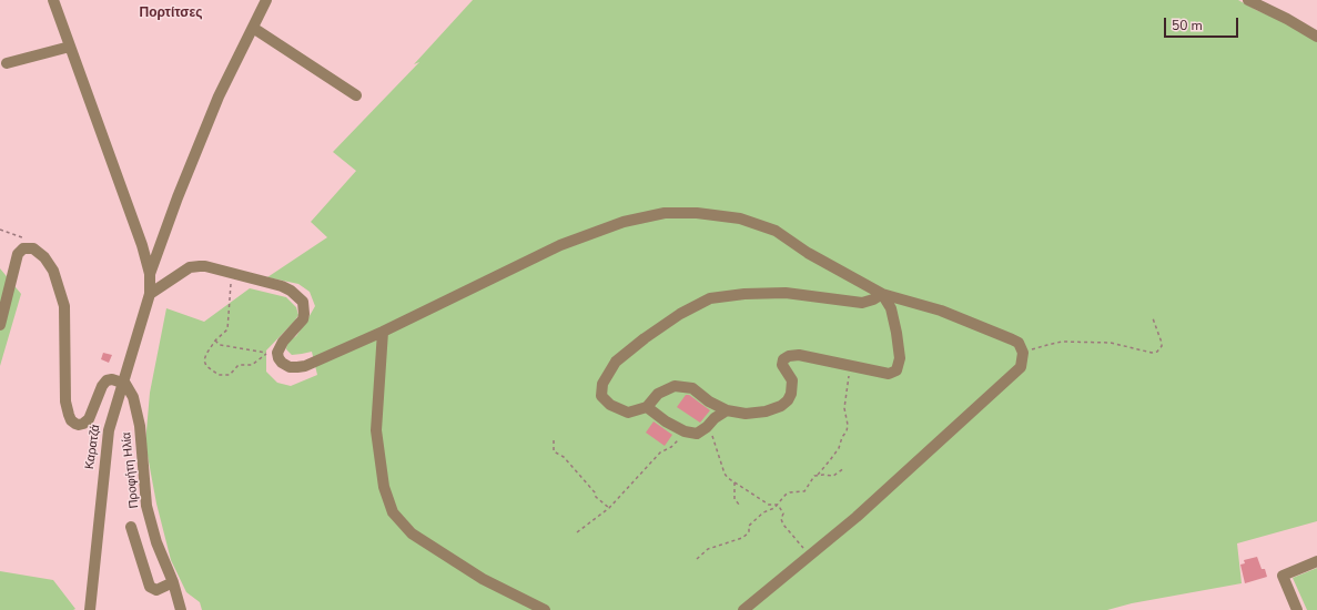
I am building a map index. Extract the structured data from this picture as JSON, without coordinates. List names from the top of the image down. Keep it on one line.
{"streets":{"street":["Καρατζά","Προφήτη Ηλία"]},"crossings":[["Καρατζά","Προφήτη Ηλία"]],"districts":["Πορτίτσες"],"scale_bar":"50 m"}
